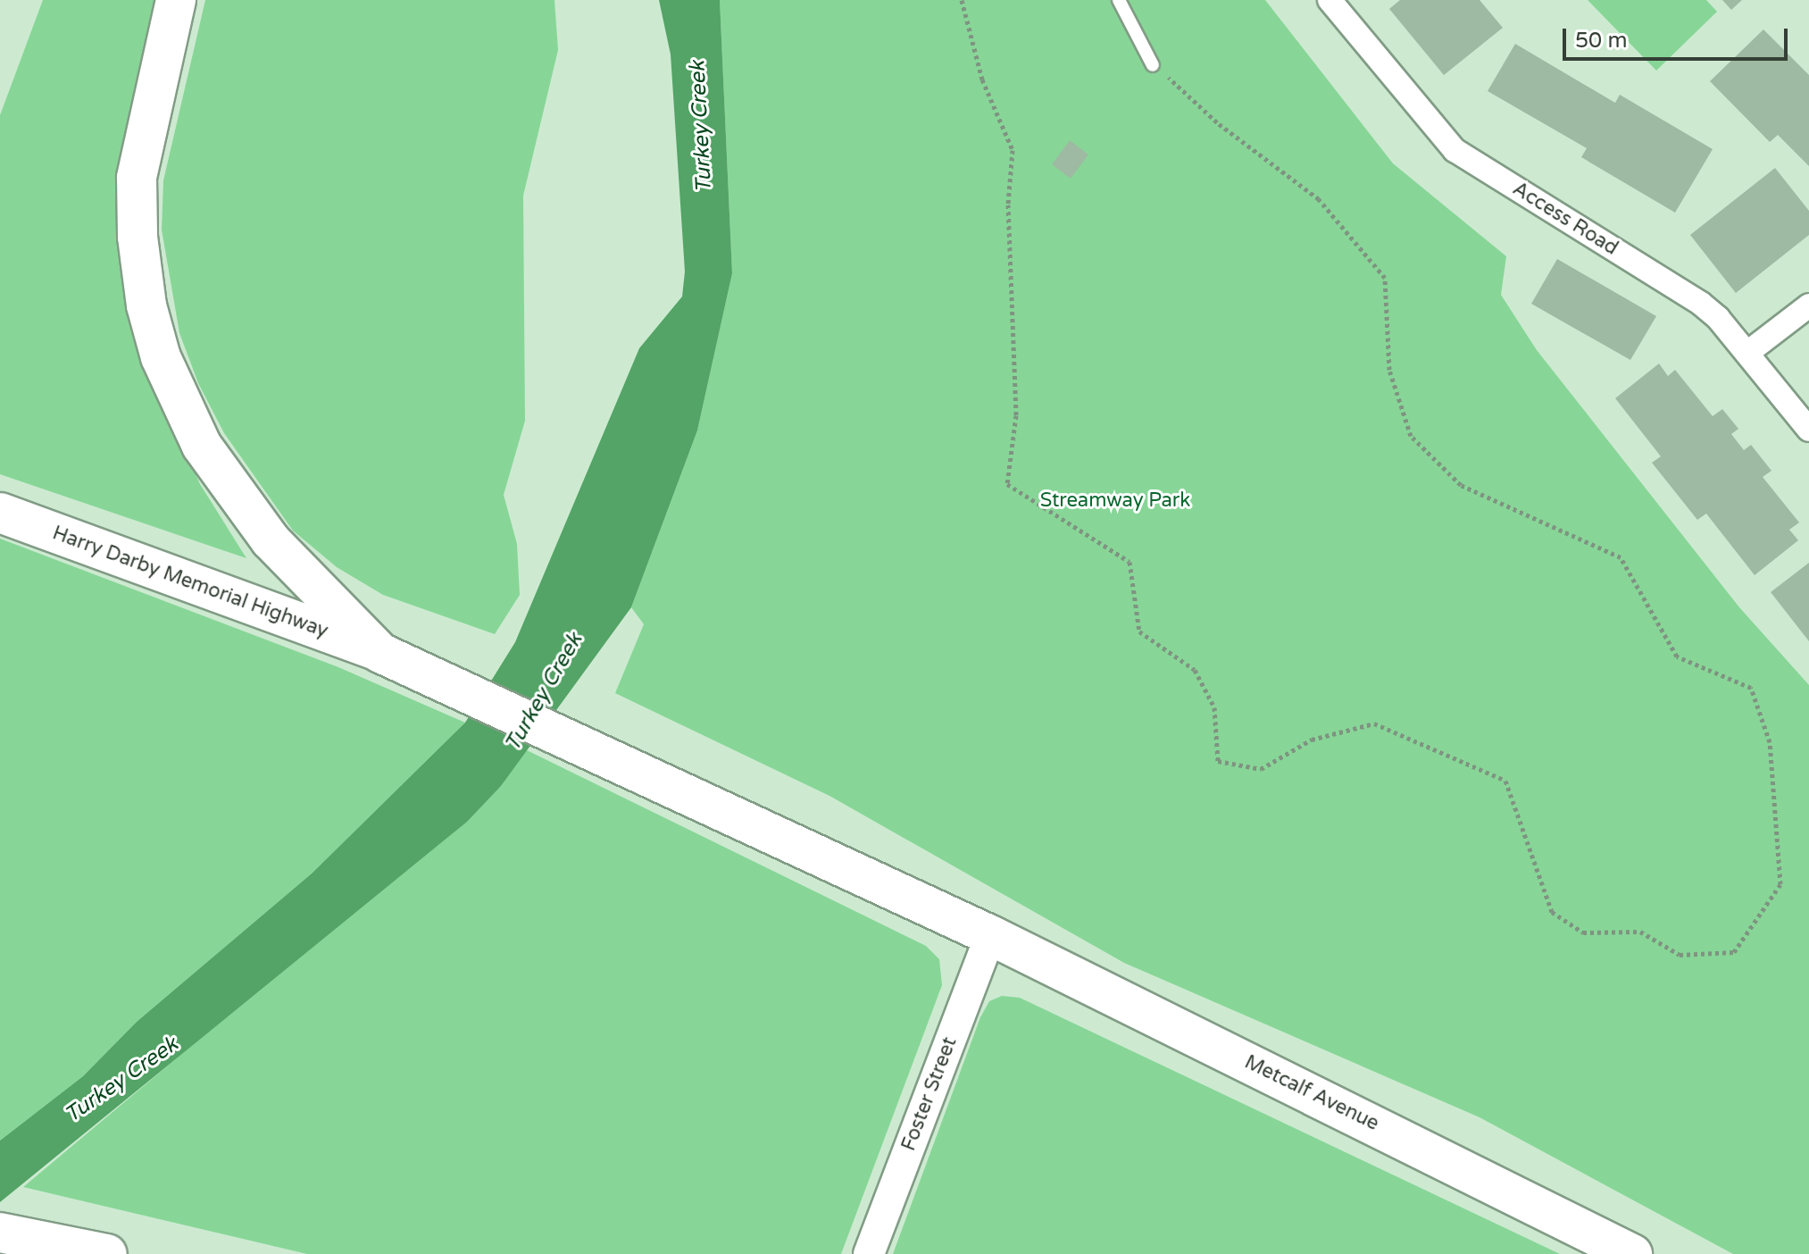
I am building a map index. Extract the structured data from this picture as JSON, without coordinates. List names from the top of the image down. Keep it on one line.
{"streets":{"highway":["Harry Darby Memorial Highway","Metcalf Avenue"],"street":["Access Road","Foster Street"]},"crossings":[["Harry Darby Memorial Highway","Metcalf Avenue"],["Metcalf Avenue","Foster Street"]],"water":["Turkey Creek"],"parks":["Streamway Park"],"scale_bar":"50 m"}
